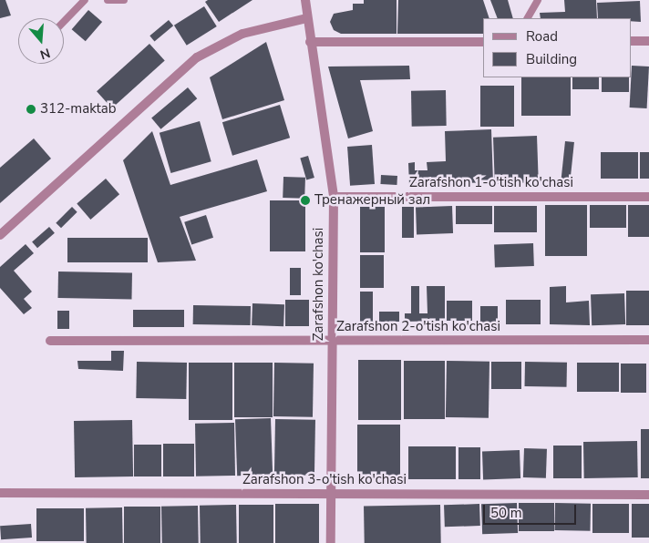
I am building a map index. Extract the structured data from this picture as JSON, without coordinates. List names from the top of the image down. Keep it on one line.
{"streets":{"street":["Zarafshon 1-o'tish ko'chasi","Zarafshon ko'chasi","Zarafshon 2-o'tish ko'chasi","Zarafshon 3-o'tish ko'chasi"]},"crossings":[["Zarafshon 1-o'tish ko'chasi","Zarafshon ko'chasi"],["Zarafshon ko'chasi","Zarafshon 2-o'tish ko'chasi"],["Zarafshon ko'chasi","Zarafshon 3-o'tish ko'chasi"]],"places":["312-maktab","Тренажерный зал"],"legend":["Road","Building"],"scale_bar":"50 m","north":"bottom"}
